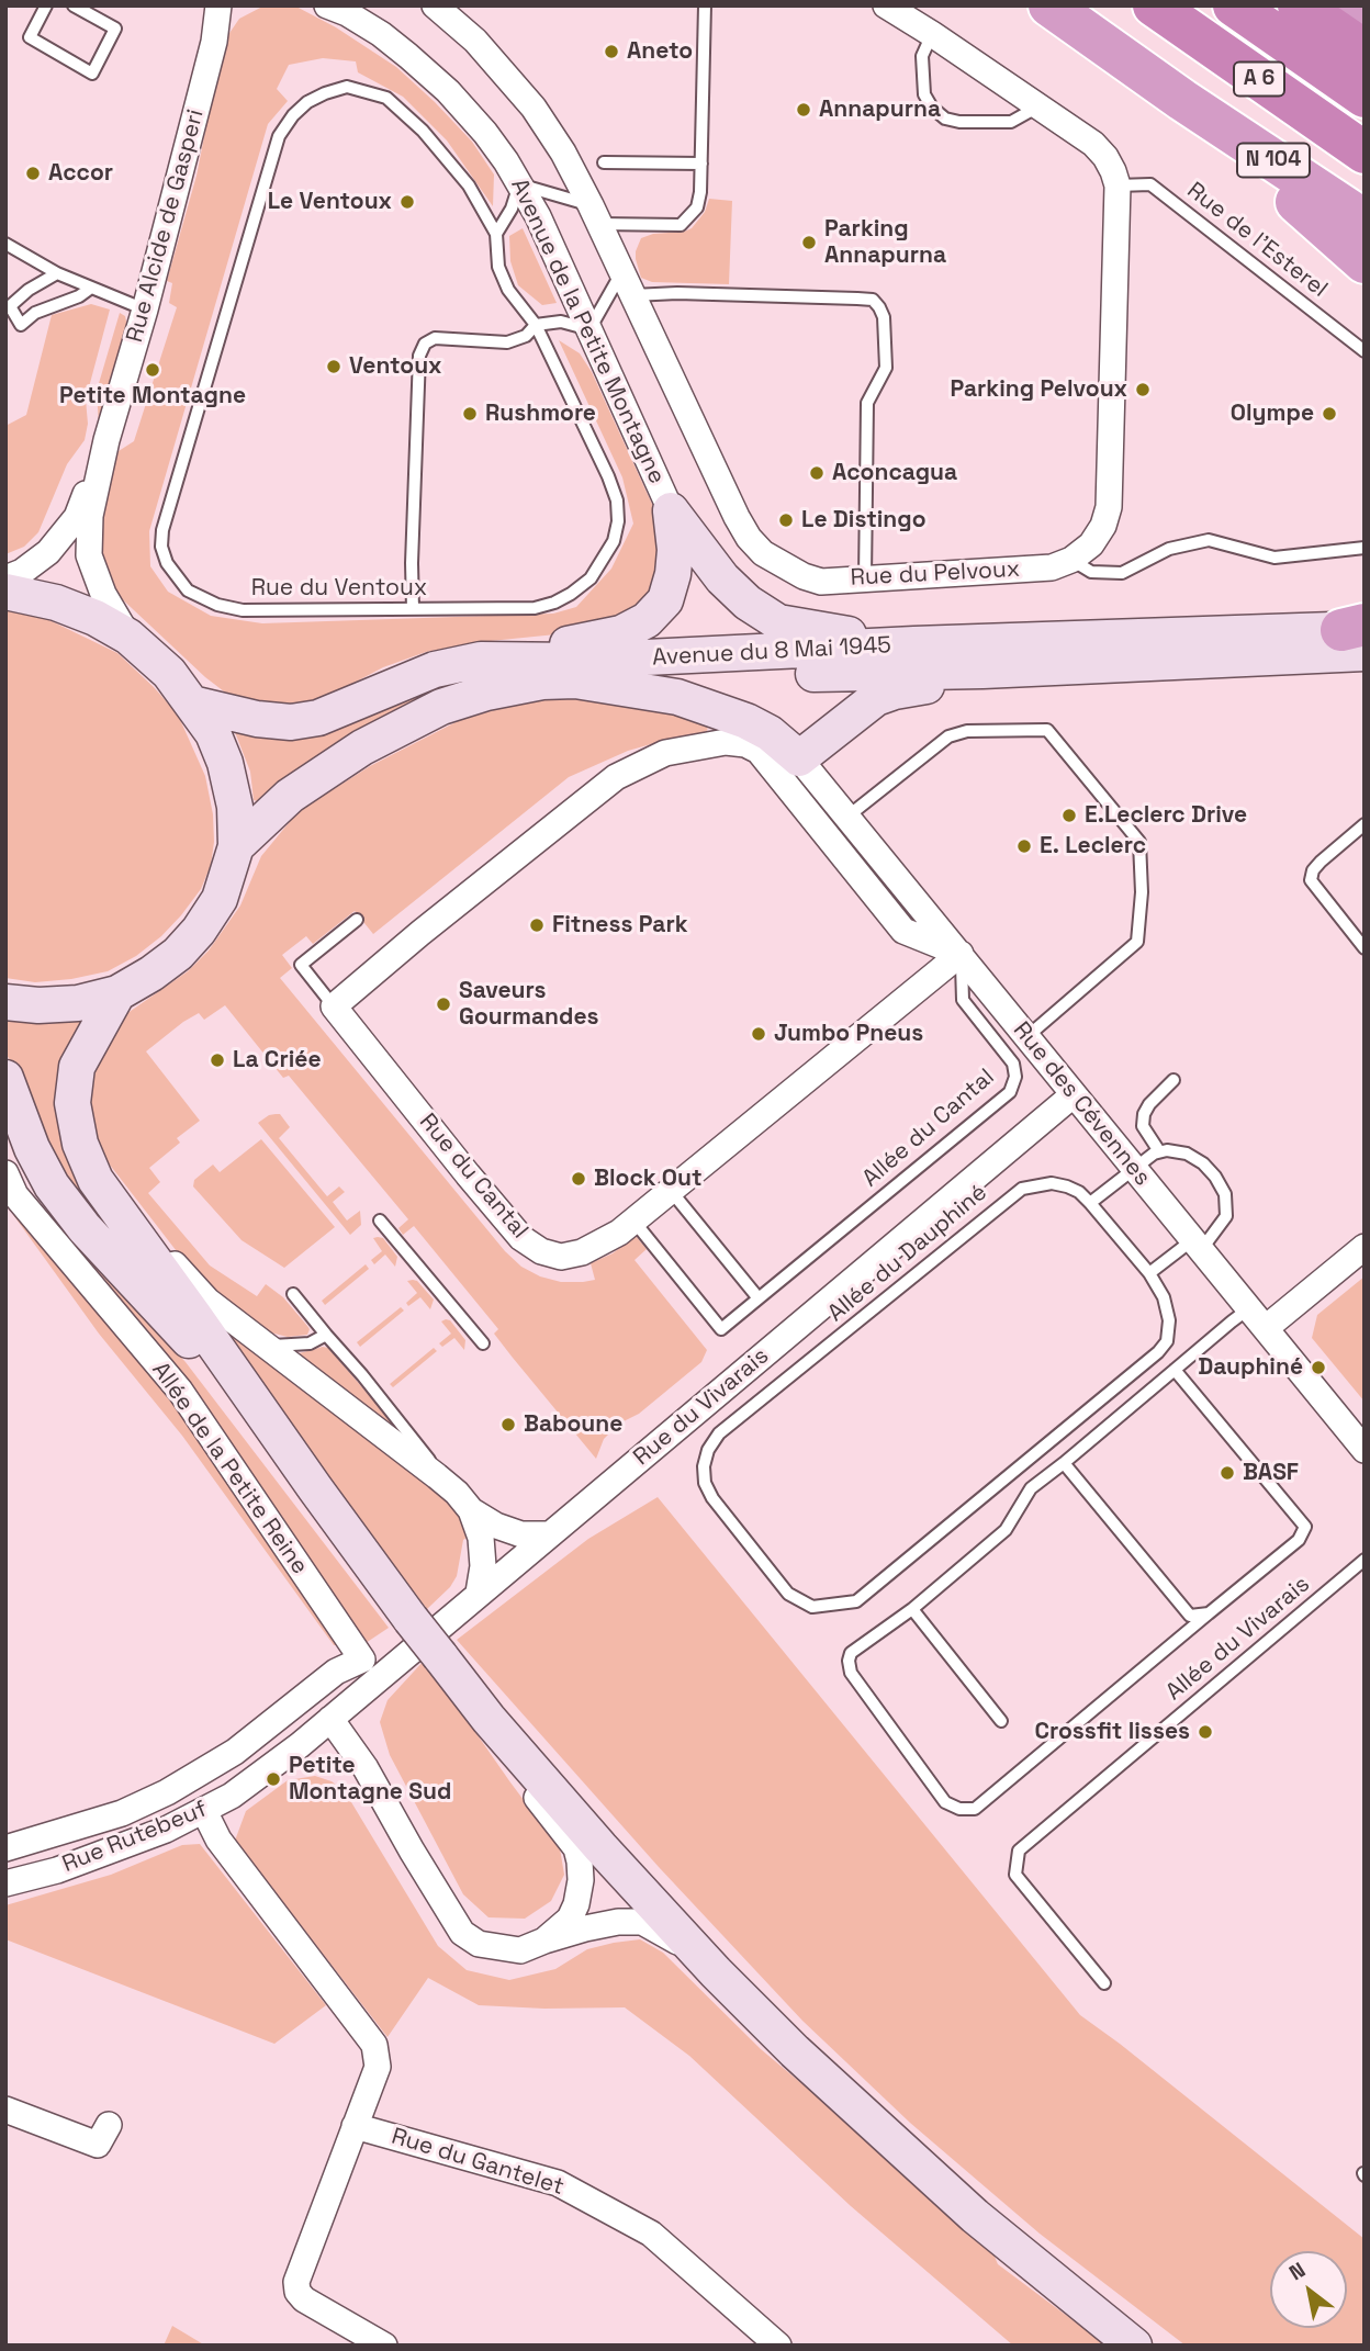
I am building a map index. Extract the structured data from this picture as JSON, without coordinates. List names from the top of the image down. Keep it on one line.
{"streets":{"highway":["A 6","N 104"],"main road":["Avenue du 8 Mai 1945"],"street":["Rue Alcide de Gasperi","Avenue de la Petite Montagne","Rue du Pelvoux","Rue des Cévennes","Rue du Cantal","Rue du Vivarais","Allée de la Petite Reine","Rue Rutebeuf","Rue du Gantelet"],"lane":["Rue de l'Esterel","Rue du Ventoux","Allée du Cantal","Allée du Dauphiné","Allée du Vivarais"]},"crossings":[["Rue des Cévennes","Allée du Cantal"],["Rue des Cévennes","Rue du Cantal"],["Rue des Cévennes","Rue du Vivarais"],["Allée du Cantal","Rue du Cantal"],["Rue du Vivarais","Rue Rutebeuf"]],"places":["Aneto","Annapurna","Accor","Le Ventoux","Parking Annapurna","Ventoux","Petite Montagne","Parking Pelvoux","Rushmore","Olympe","Aconcagua","Le Distingo","E.Leclerc Drive","E. Leclerc","Fitness Park","Saveurs Gourmandes","Jumbo Pneus","La Criée","Block Out","Dauphiné","Baboune","BASF","Crossfit lisses","Petite Montagne Sud"],"north":"top left"}
